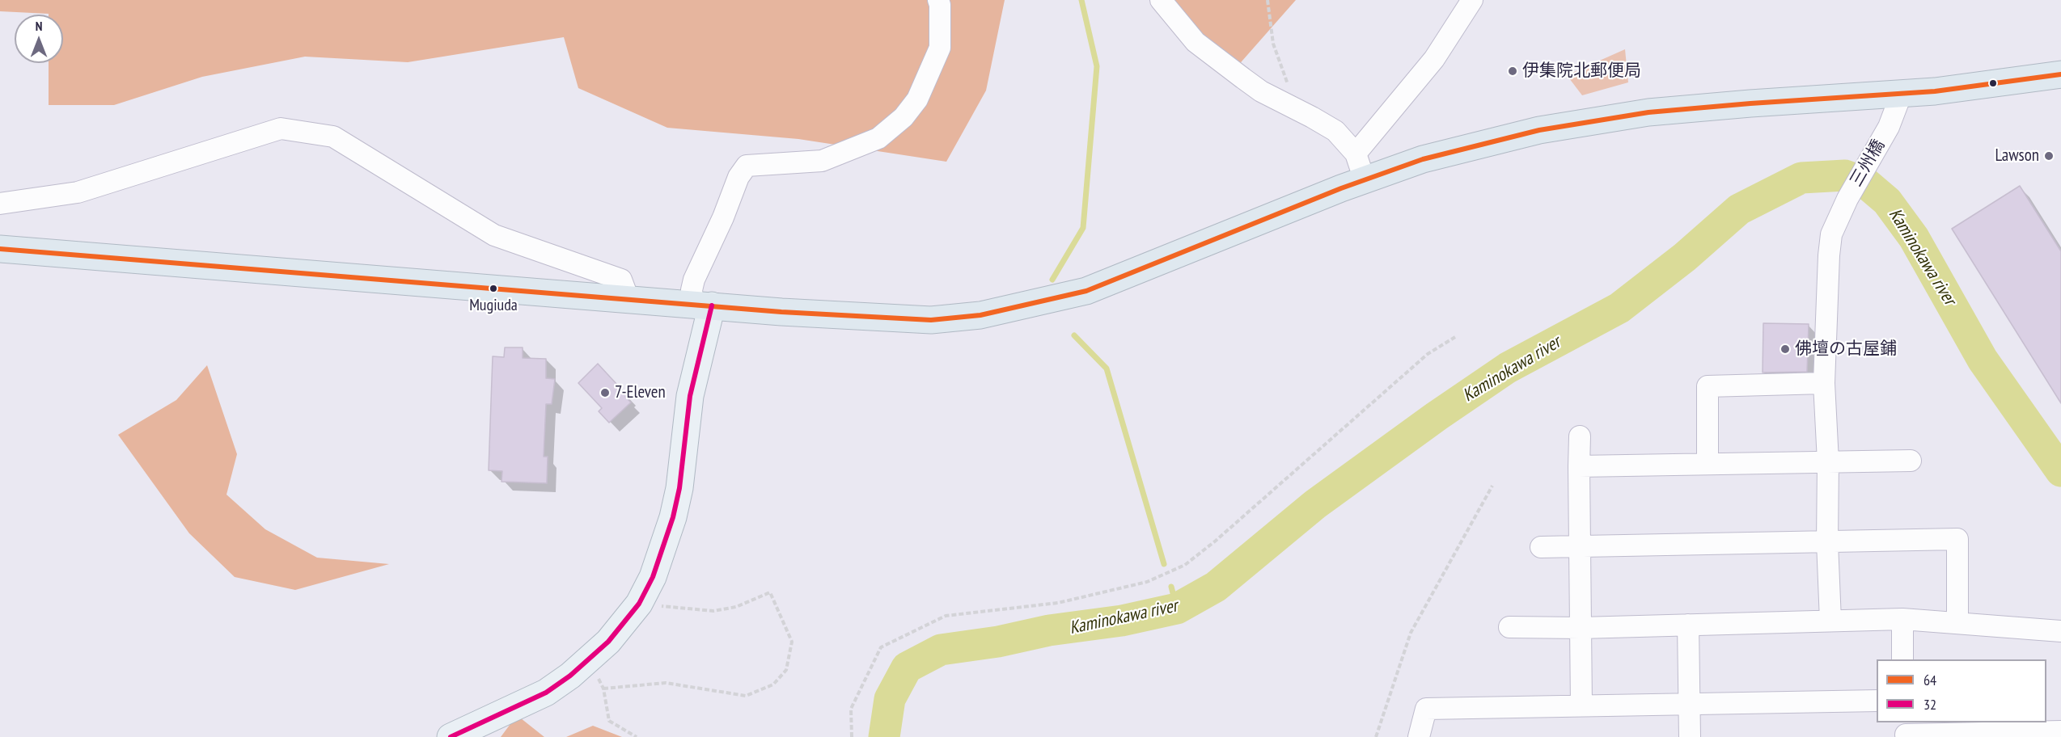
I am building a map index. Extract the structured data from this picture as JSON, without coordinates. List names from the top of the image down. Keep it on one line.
{"streets":{"street":["三州橋"]},"water":["Kaminokawa river"],"places":["伊集院北郵便局","Lawson","Mugiuda","佛壇の古屋鋪","7-Eleven"],"lines":["transit line 64","transit line 32"],"legend":["64","32"],"north":"top"}
